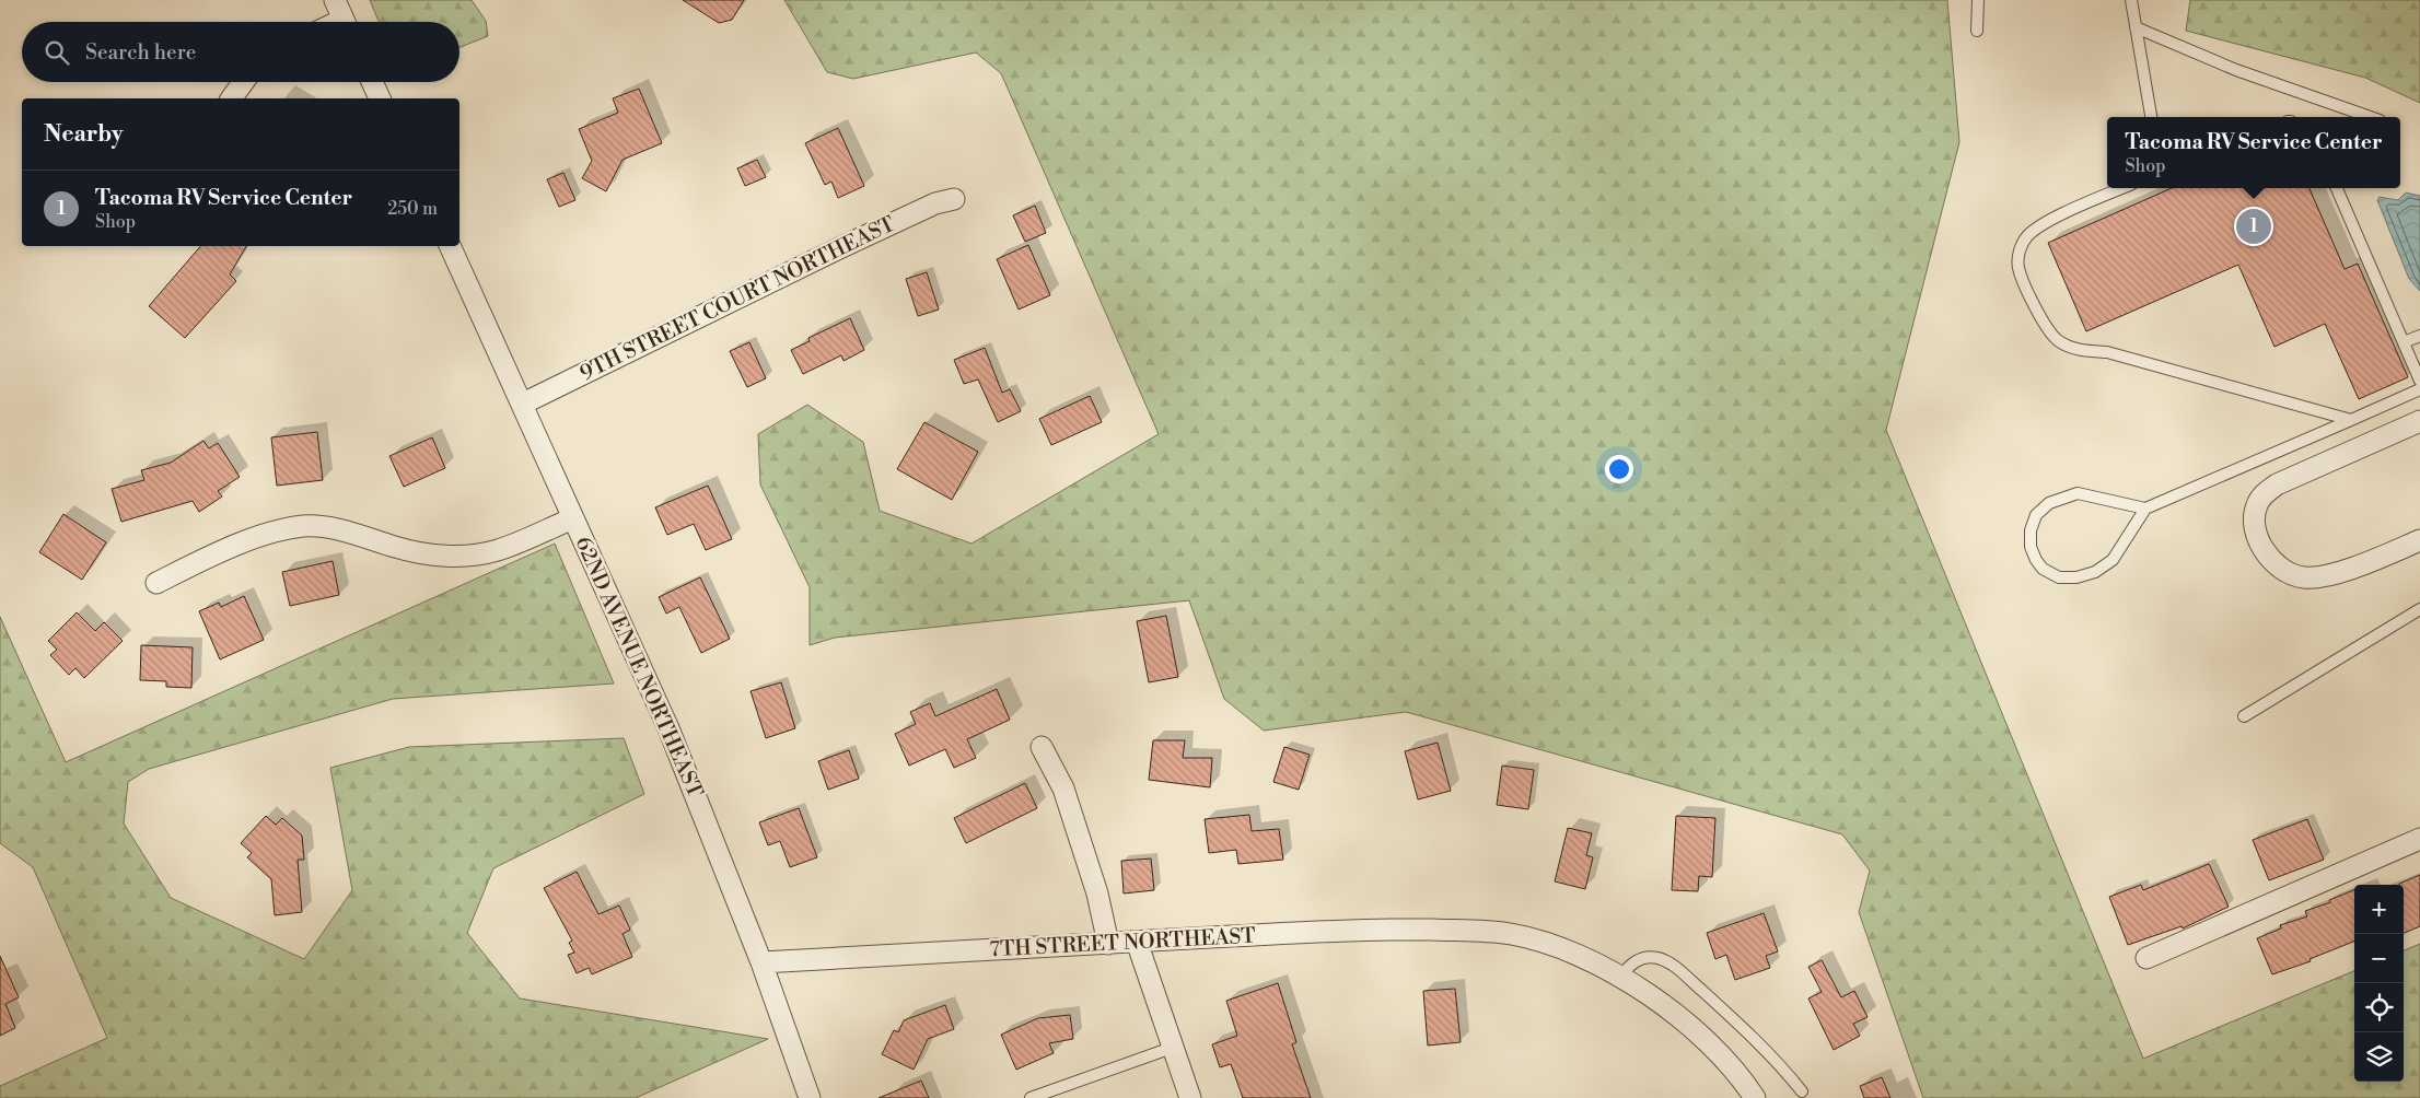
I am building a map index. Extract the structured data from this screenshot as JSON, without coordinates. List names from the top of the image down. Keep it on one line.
{"streets":{"street":["9TH STREET COURT NORTHEAST","62ND AVENUE NORTHEAST","7TH STREET NORTHEAST"]},"crossings":[["9TH STREET COURT NORTHEAST","62ND AVENUE NORTHEAST"],["62ND AVENUE NORTHEAST","7TH STREET NORTHEAST"]],"page":{"search":"Search here","heading":"Nearby","popup":["Tacoma RV Service Center","Shop"],"list":[{"mark":"1","name":"Tacoma RV Service Center","note":"Shop","value":"250 m"}],"pins":"1","map_buttons":["+","−"]}}
